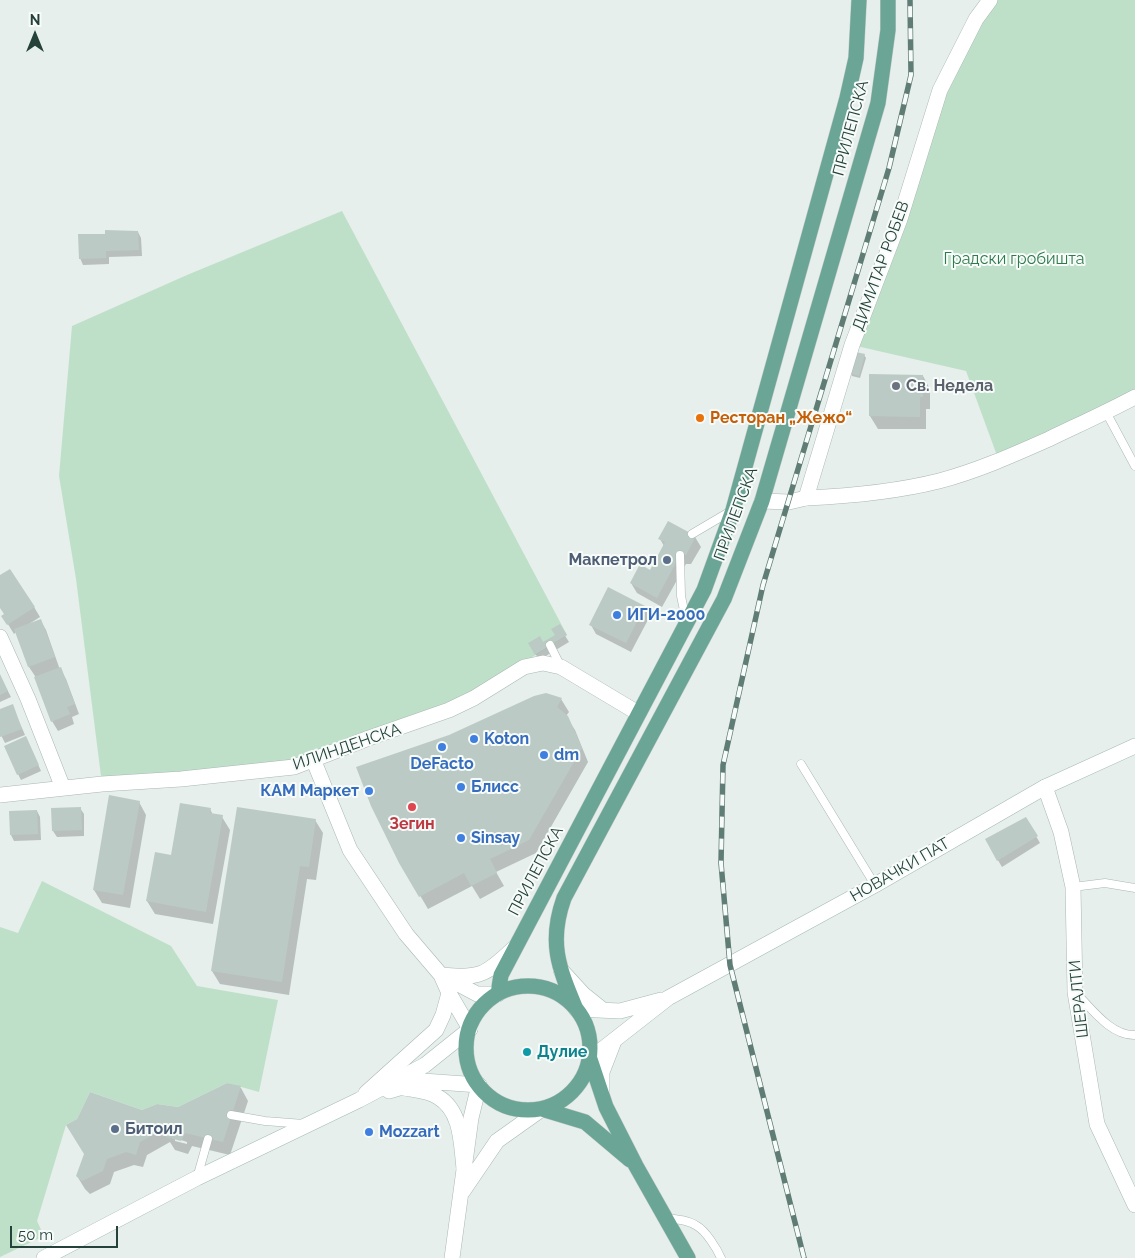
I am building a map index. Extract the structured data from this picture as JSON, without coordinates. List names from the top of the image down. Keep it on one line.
{"streets":{"main road":["ПРИЛЕПСКА"],"street":["ДИМИТАР РОБЕВ","ИЛИНДЕНСКА","НОВАЧКИ ПАТ","ШЕРАЛТИ"]},"crossings":[["ПРИЛЕПСКА","ИЛИНДЕНСКА"],["НОВАЧКИ ПАТ","ШЕРАЛТИ"]],"parks":["Градски гробишта"],"places":["Св. Недела","Ресторан „Жежо“","Макпетрол","ИГИ-2000","Koton","DeFacto","dm","Блисс","КАМ Маркет","Зегин","Sinsay","Дулие","Битоил","Mozzart"],"scale_bar":"50 m","north":"top"}
